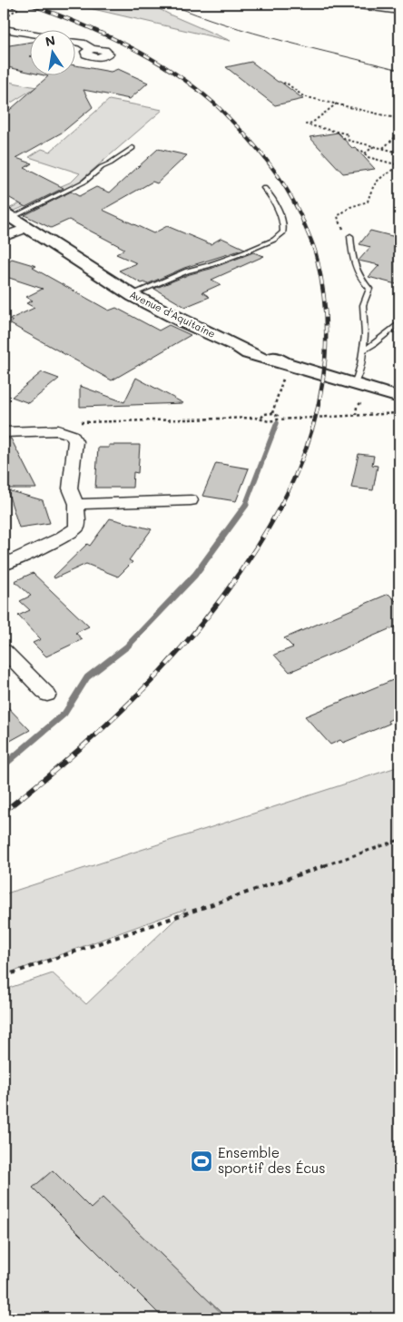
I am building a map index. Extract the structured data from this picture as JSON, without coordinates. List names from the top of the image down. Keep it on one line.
{"streets":{"street":["Avenue d'Aquitaine"]},"places":{"sports":["Ensemble sportif des Écus"]},"north":"top"}
